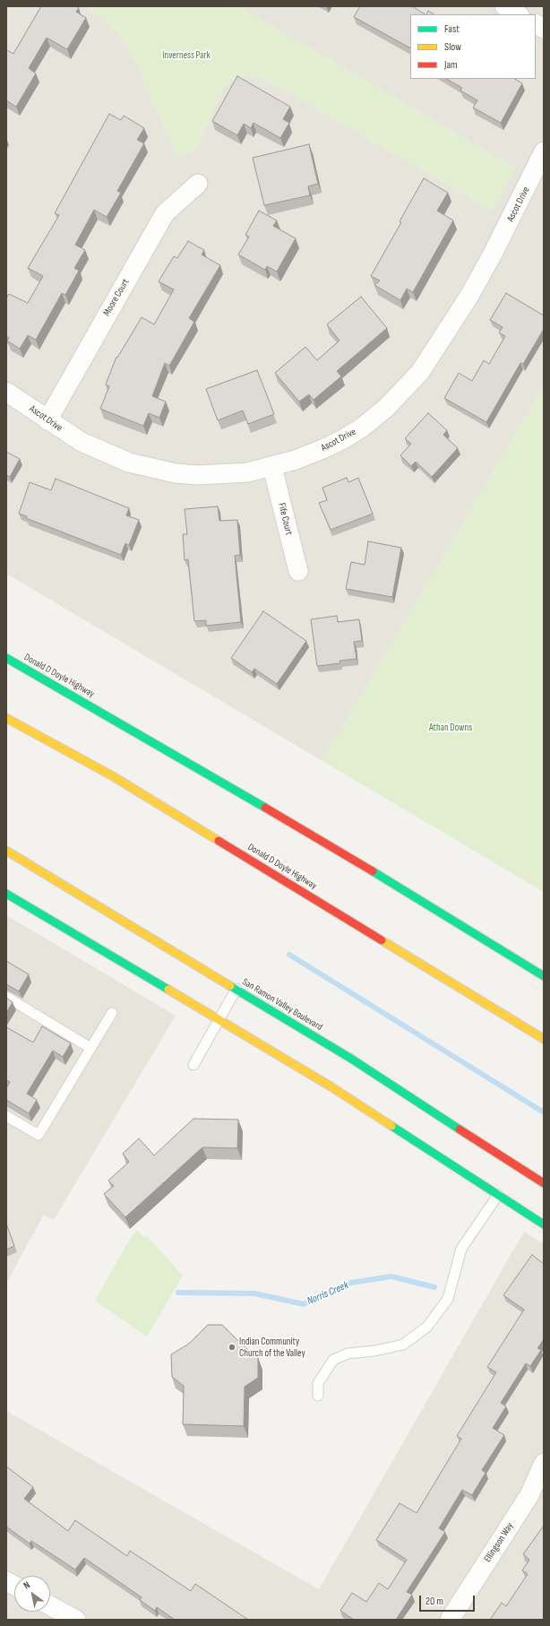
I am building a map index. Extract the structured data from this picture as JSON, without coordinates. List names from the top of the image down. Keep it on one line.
{"streets":{"main road":["Donald D Doyle Highway","San Ramon Valley Boulevard"],"street":["Ascot Drive","Moore Court","Fife Court","Ellingson Way"]},"crossings":[["Ascot Drive","Moore Court"],["Ascot Drive","Fife Court"]],"water":["Norris Creek"],"parks":["Inverness Park","Athan Downs"],"places":["Indian Community Church of the Valley"],"legend":["Fast","Slow","Jam"],"scale_bar":"20 m","north":"top left"}
